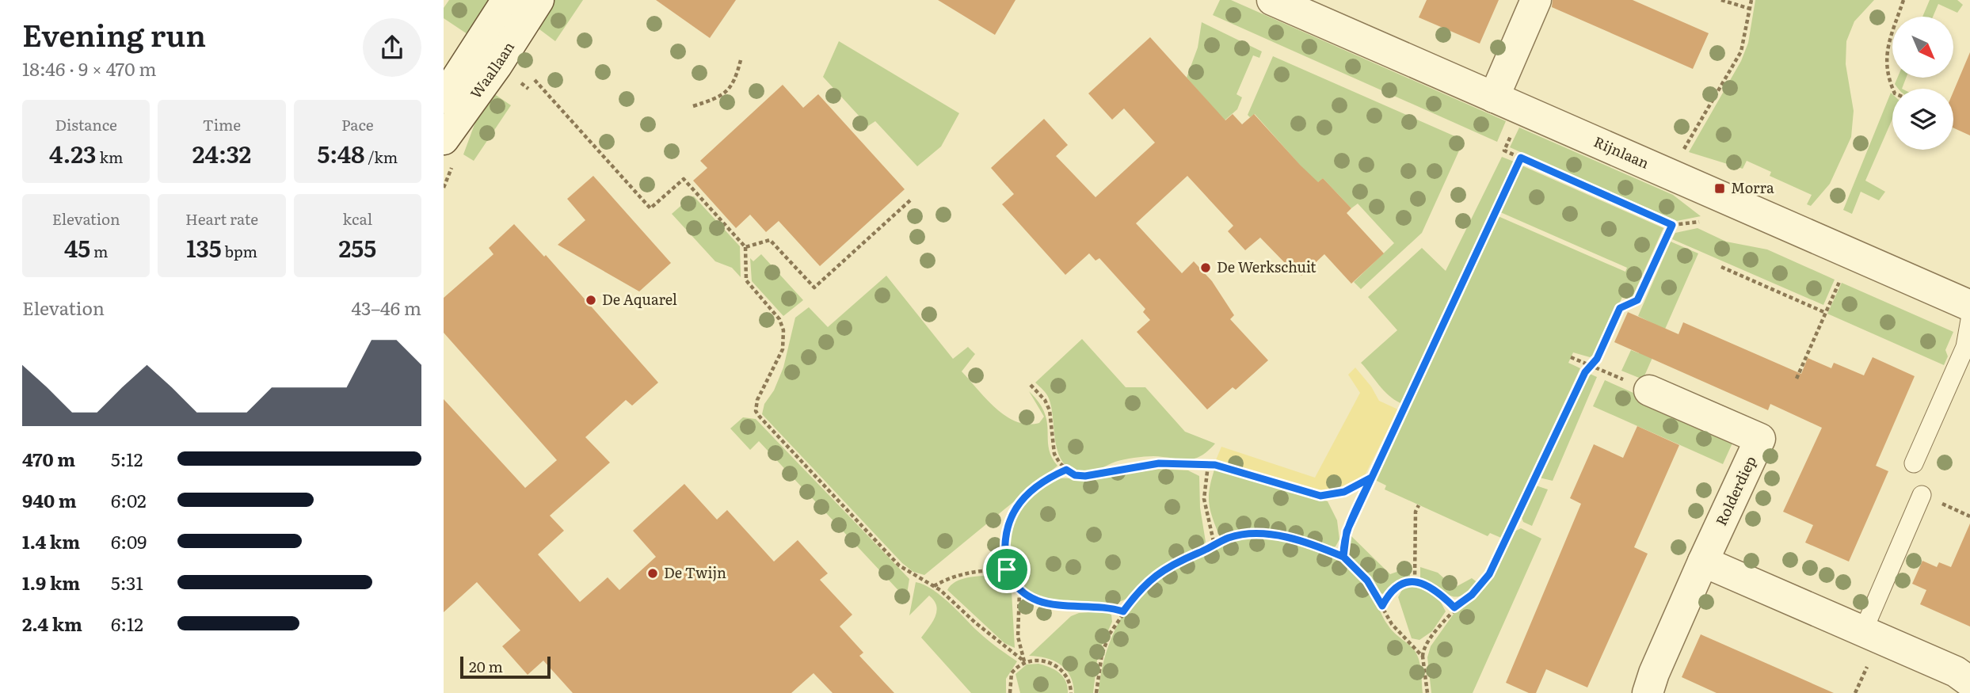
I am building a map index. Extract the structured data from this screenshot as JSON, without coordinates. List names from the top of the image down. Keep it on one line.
{"streets":{"street":["Waallaan","Rijnlaan","Rolderdiep"]},"places":{"transit":["Morra"],"other":["De Werkschuit","De Aquarel","De Twijn"]},"scale_bar":"20 m","north":"bottom right","page":{"heading":["Evening run","18:46 · 9 × 470 m"],"stats":[["Distance","4.23 km"],["Time","24:32"],["Pace","5:48 /km"],["Elevation","45 m"],["Heart rate","135 bpm"],["kcal","255"]],"chart":["Elevation","43–46 m"],"list":[{"name":"470 m","note":"5:12"},{"name":"940 m","note":"6:02"},{"name":"1.4 km","note":"6:09"},{"name":"1.9 km","note":"5:31"},{"name":"2.4 km","note":"6:12"}],"scale":"20 m"}}
